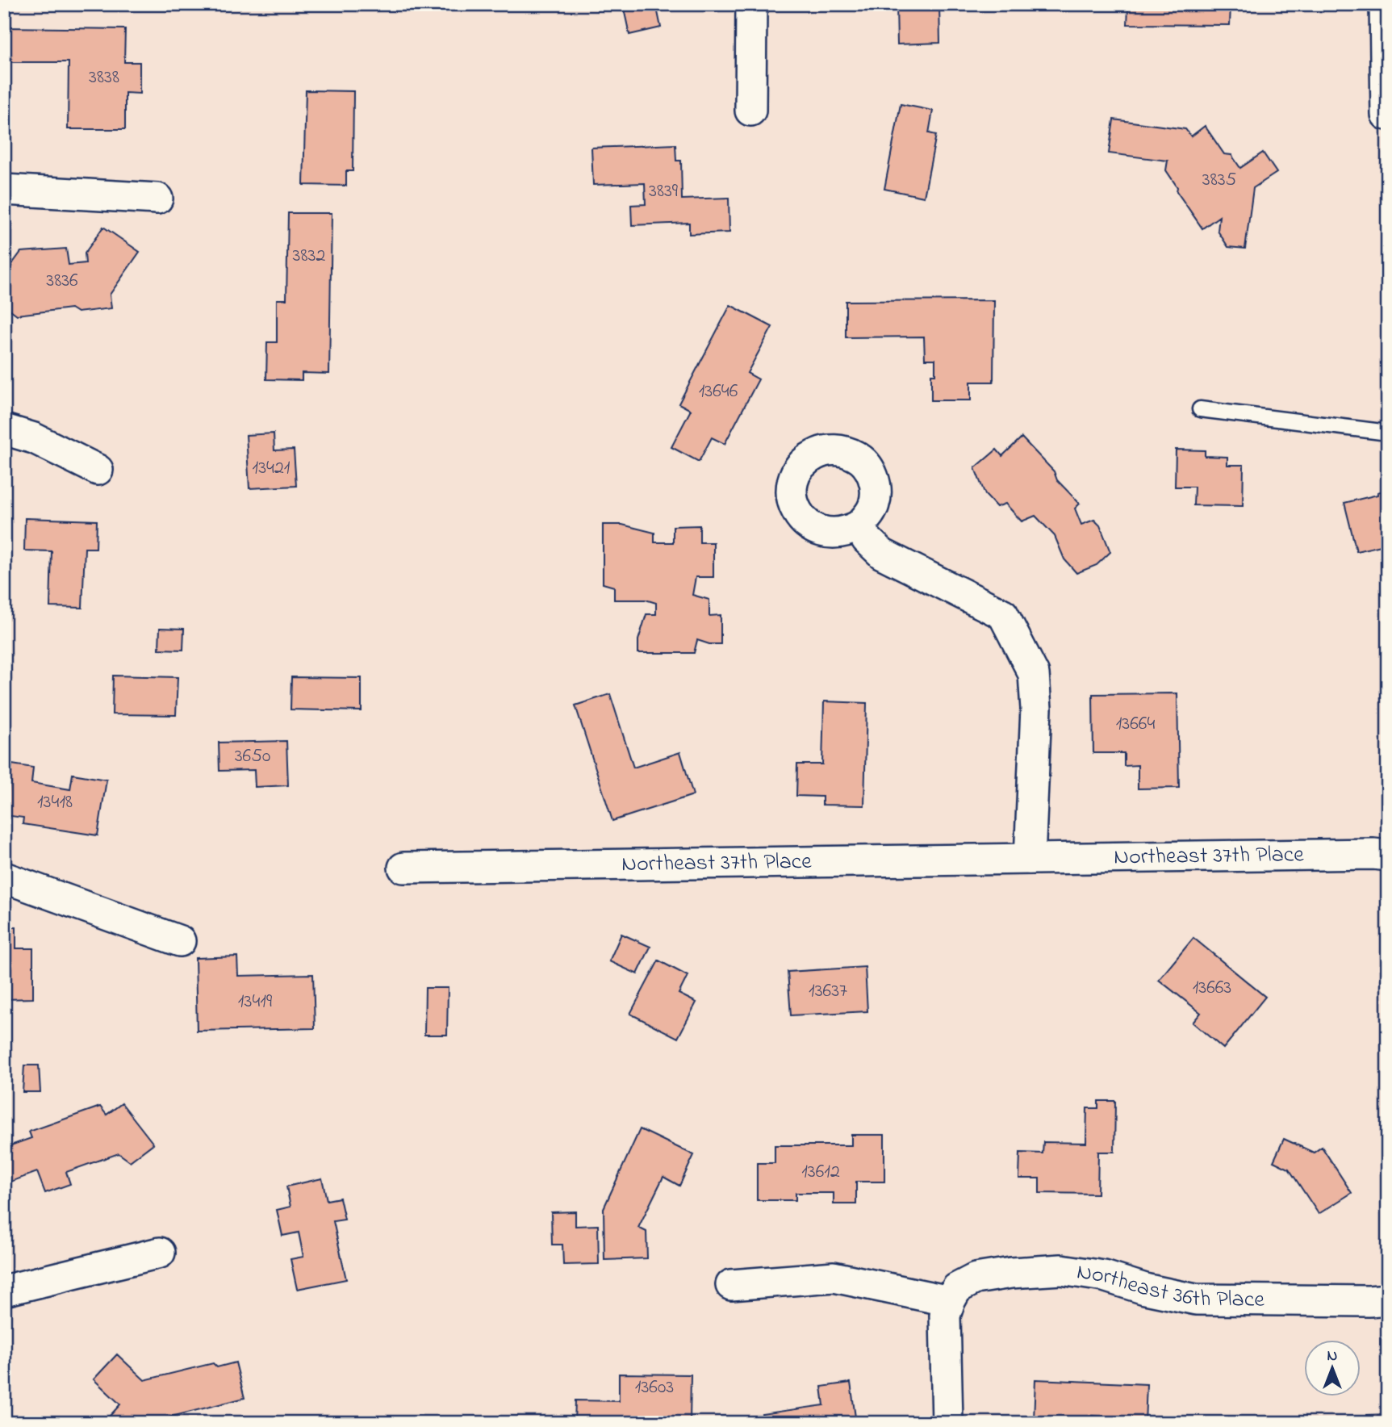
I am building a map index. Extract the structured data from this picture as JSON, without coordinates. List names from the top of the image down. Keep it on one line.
{"streets":{"street":["Northeast 37th Place","Northeast 36th Place"]},"house_numbers":["3838","3835","3839","3832","3836","13646","13421","13664","3650","13418","13663","13637","13419","13612","13603"],"north":"top"}
